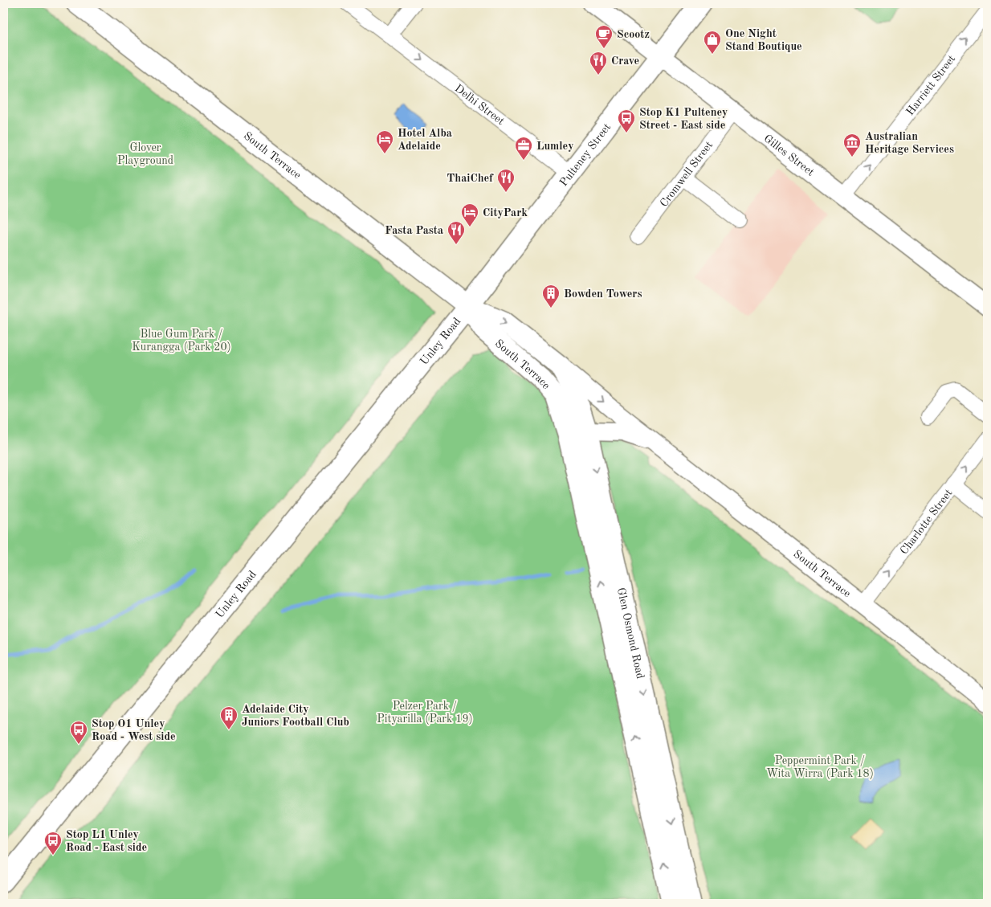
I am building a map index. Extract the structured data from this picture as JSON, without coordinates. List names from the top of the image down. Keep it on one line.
{"streets":{"main road":["South Terrace","Pulteney Street","Unley Road","Glen Osmond Road"],"street":["Harriett Street","Delhi Street","Gilles Street","Cromwell Street","Charlotte Street"]},"crossings":[["Harriett Street","Gilles Street"],["Delhi Street","Pulteney Street"],["South Terrace","Pulteney Street"],["South Terrace","Unley Road"],["South Terrace","Charlotte Street"],["South Terrace","Glen Osmond Road"],["Pulteney Street","Gilles Street"],["Pulteney Street","Unley Road"],["Gilles Street","Cromwell Street"]],"one_way":["Harriett Street","Delhi Street","Charlotte Street"],"parks":["Glover Playground","Blue Gum Park / Kurangga (Park 20)","Pelzer Park / Pityarilla (Park 19)","Peppermint Park / Wita Wirra (Park 18)"],"places":{"cafe":["Scootz"],"shop":["One Night Stand Boutique"],"restaurant":["Crave","ThaiChef","Fasta Pasta"],"bus stop":["Stop K1 Pulteney Street - East side","Stop O1 Unley Road - West side","Stop L1 Unley Road - East side"],"hotel":["Hotel Alba Adelaide","CityPark"],"museum":["Australian Heritage Services"],"office":["Lumley"],"building":["Bowden Towers","Adelaide City Juniors Football Club"]}}
